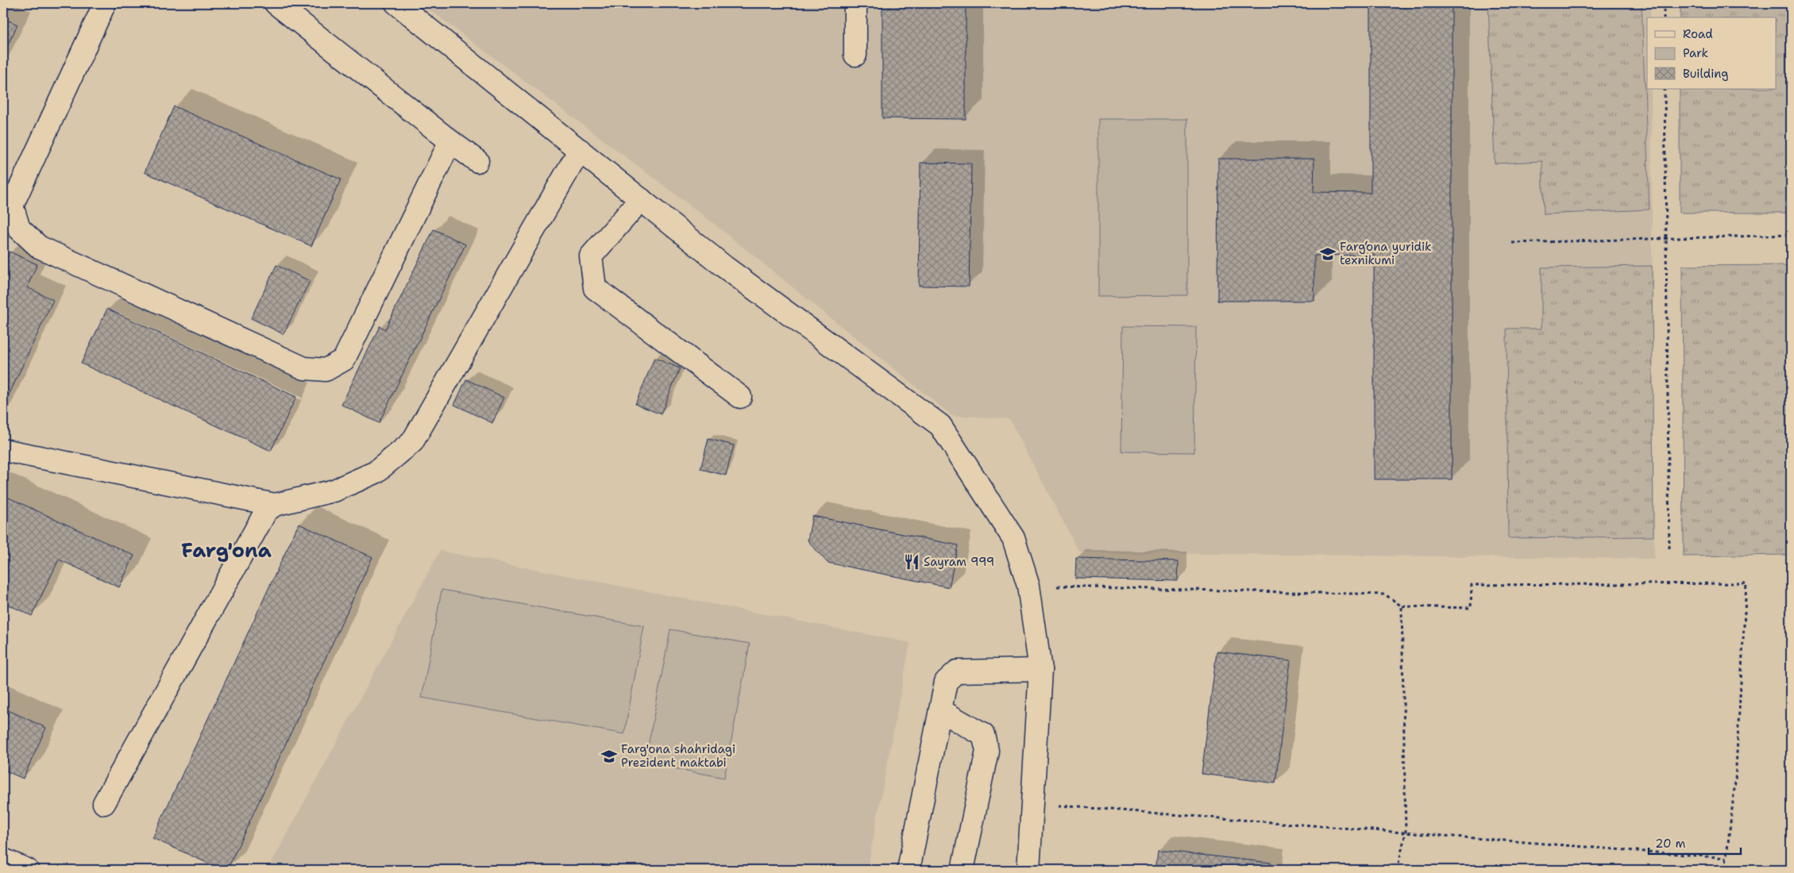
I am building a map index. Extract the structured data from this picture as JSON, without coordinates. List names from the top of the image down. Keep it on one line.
{"districts":["Farg'ona"],"places":{"school or university":["Farg‘ona yuridik texnikumi","Farg'ona shahridagi Prezident maktabi"],"restaurant":["Sayram 999"]},"legend":["Road","Park","Building"],"scale_bar":"20 m"}
